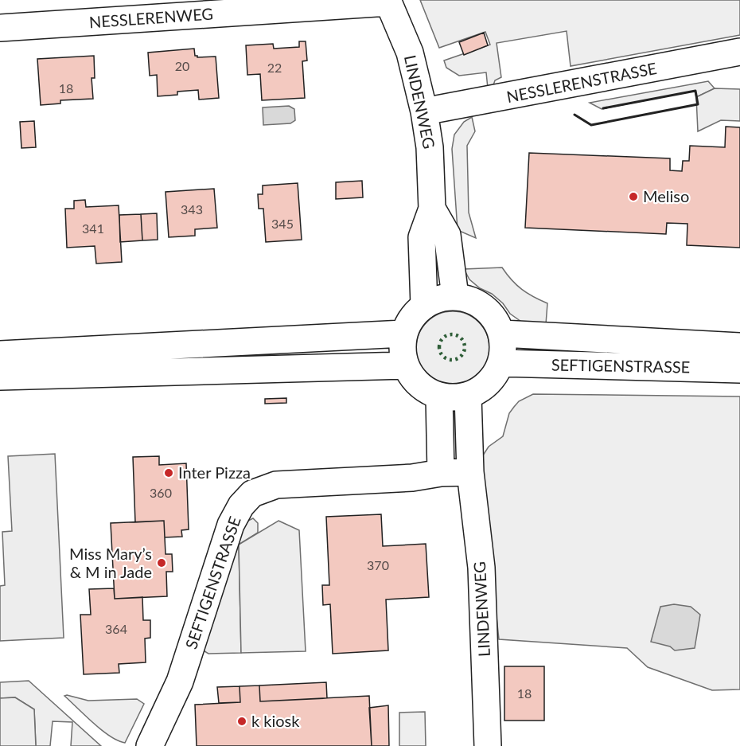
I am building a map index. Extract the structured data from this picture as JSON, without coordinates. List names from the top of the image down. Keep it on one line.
{"streets":{"street":["NESSLERENWEG","NESSLERENSTRASSE","LINDENWEG","SEFTIGENSTRASSE"]},"crossings":[["NESSLERENWEG","LINDENWEG"],["NESSLERENSTRASSE","LINDENWEG"],["LINDENWEG","SEFTIGENSTRASSE"]],"places":["Meliso","Inter Pizza","Miss Mary’s & M in Jade","k kiosk"],"house_numbers":["20","22","18","343","345","341","360","370","364","18"]}
